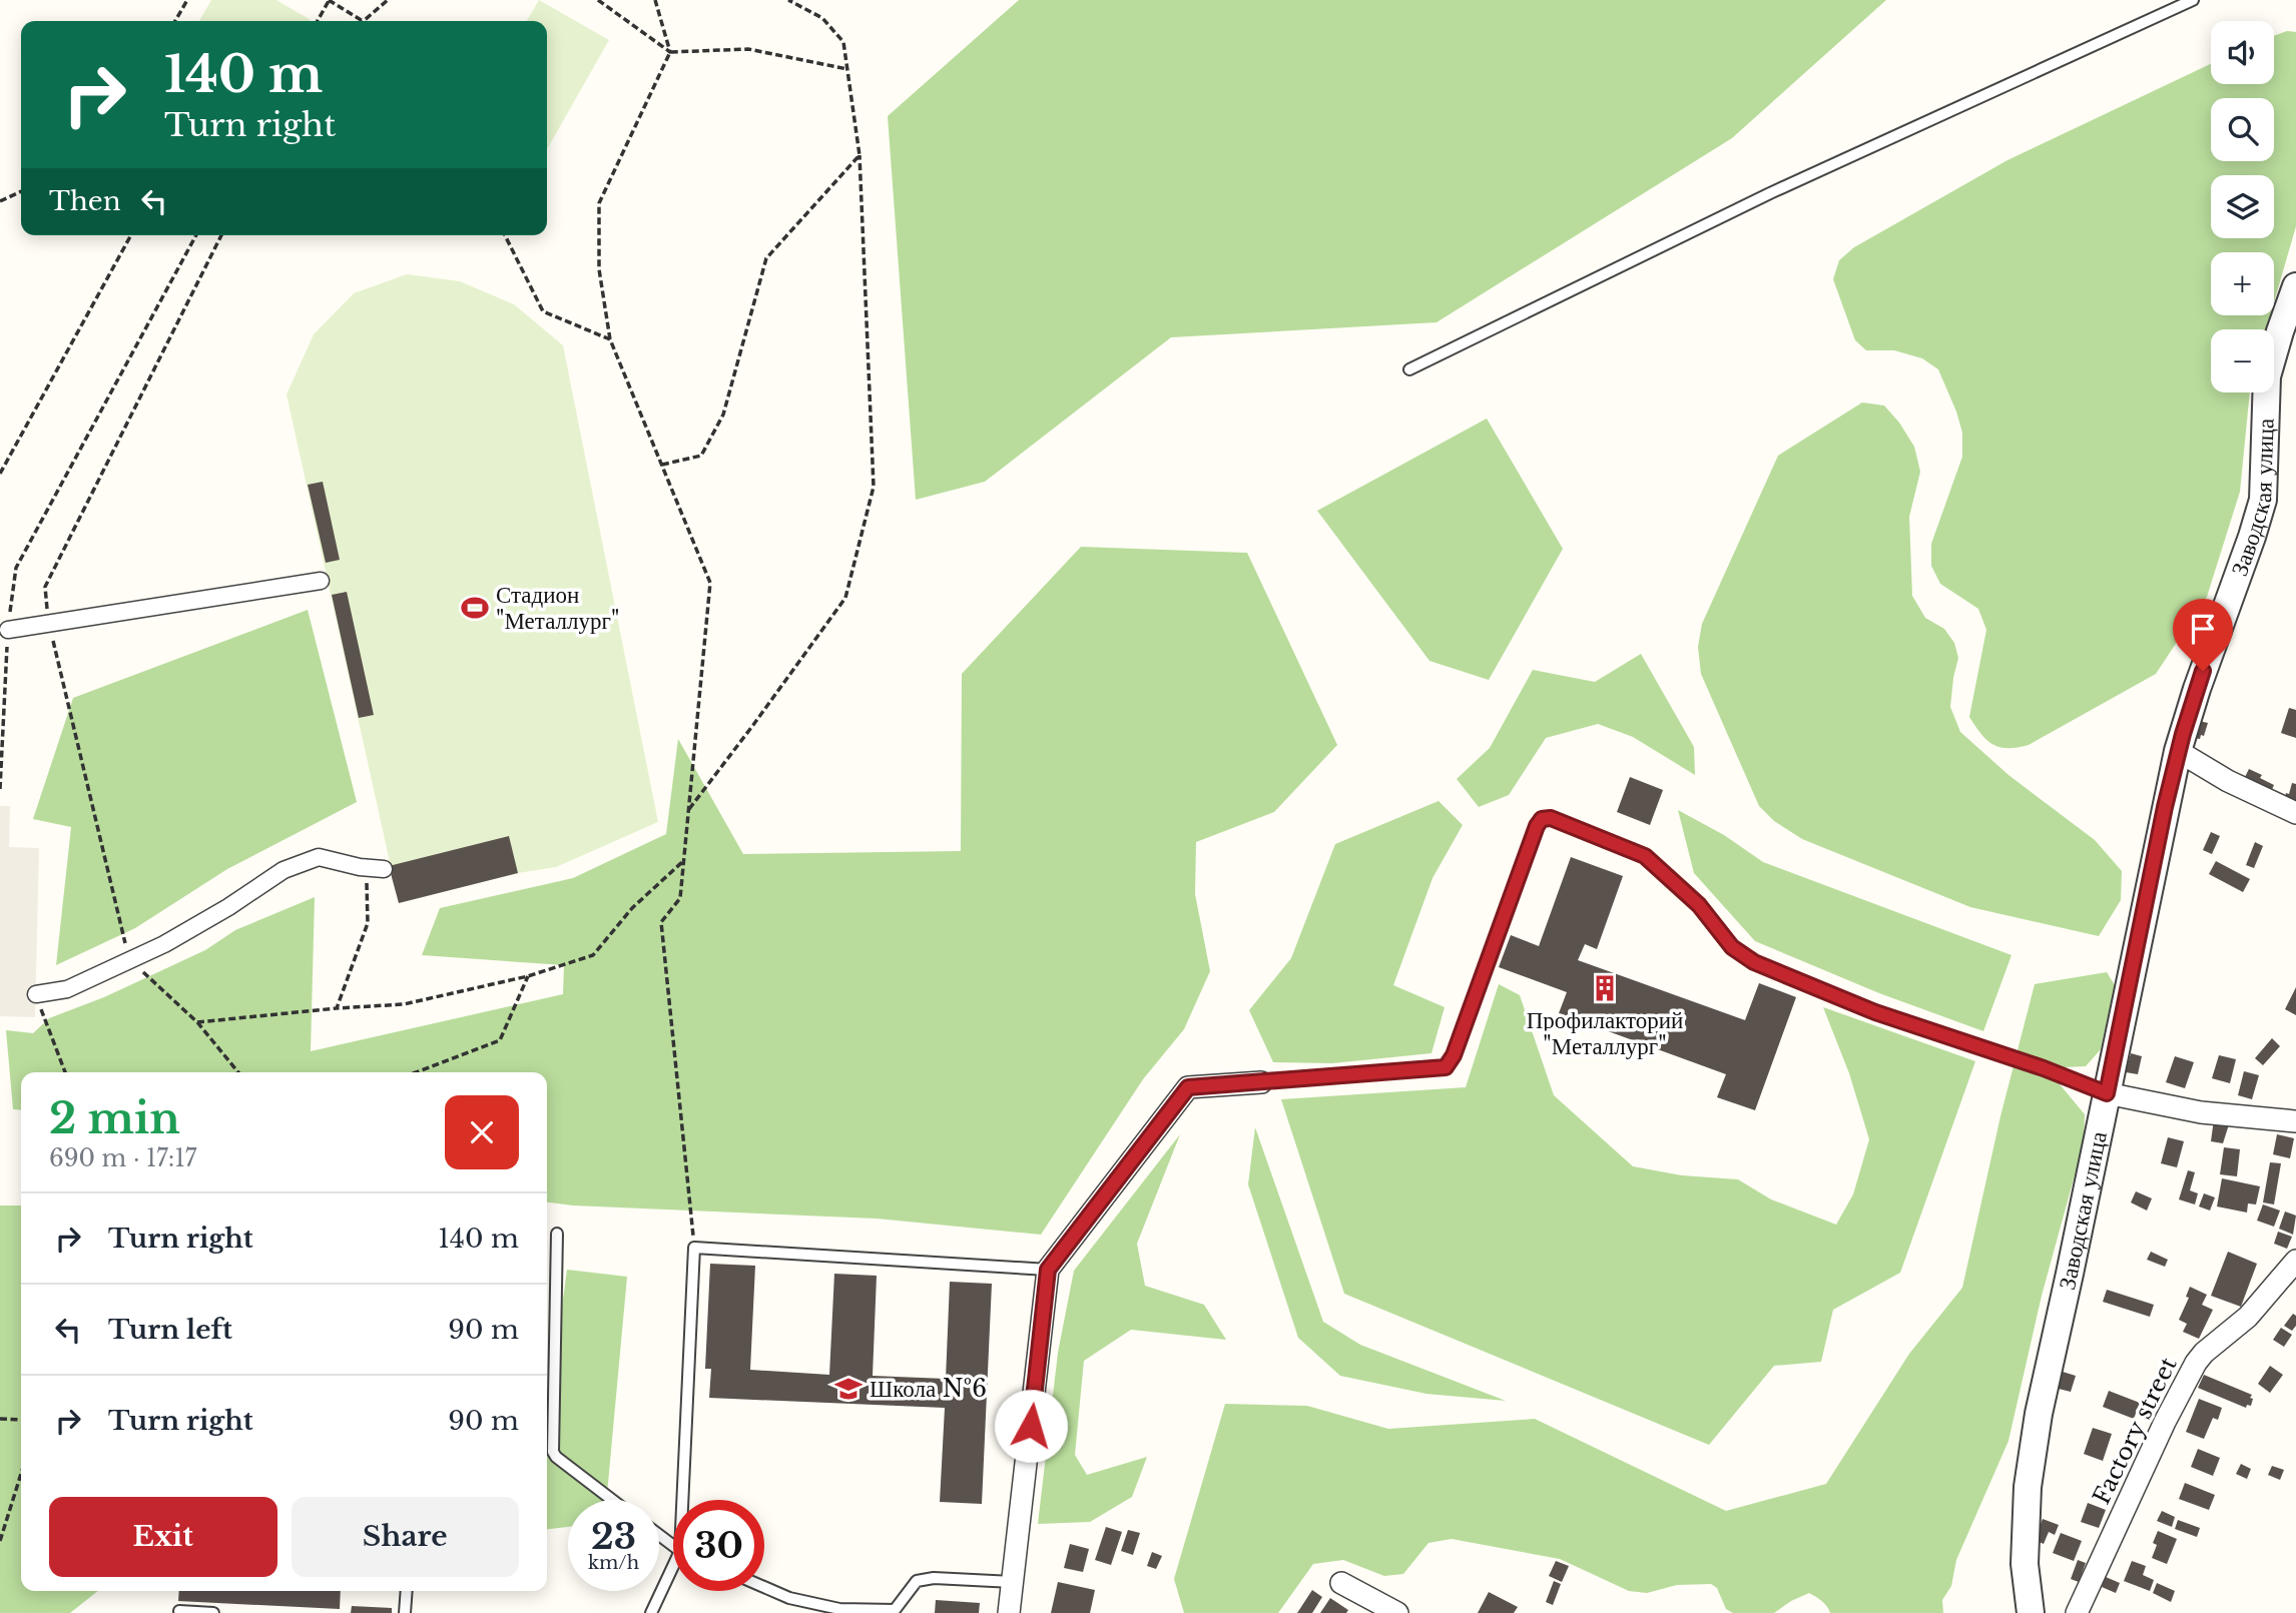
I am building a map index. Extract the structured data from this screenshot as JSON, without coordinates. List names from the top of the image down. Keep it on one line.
{"streets":{"street":["Заводская улица","Factory street"]},"places":{"sports":["Стадион \"Металлург\""],"building":["Профилакторий \"Металлург\""],"school or university":["Школа №6"]},"page":{"map_buttons":["+","−"],"turn":["140 m","Turn right"],"then":"Then","heading":["2 min","690 m · 17:17"],"list":[{"name":"Turn right","value":"140 m"},{"name":"Turn left","value":"90 m"},{"name":"Turn right","value":"90 m"}],"buttons":["Exit","Share"],"speed":"23 km/h","limit":"30"}}
